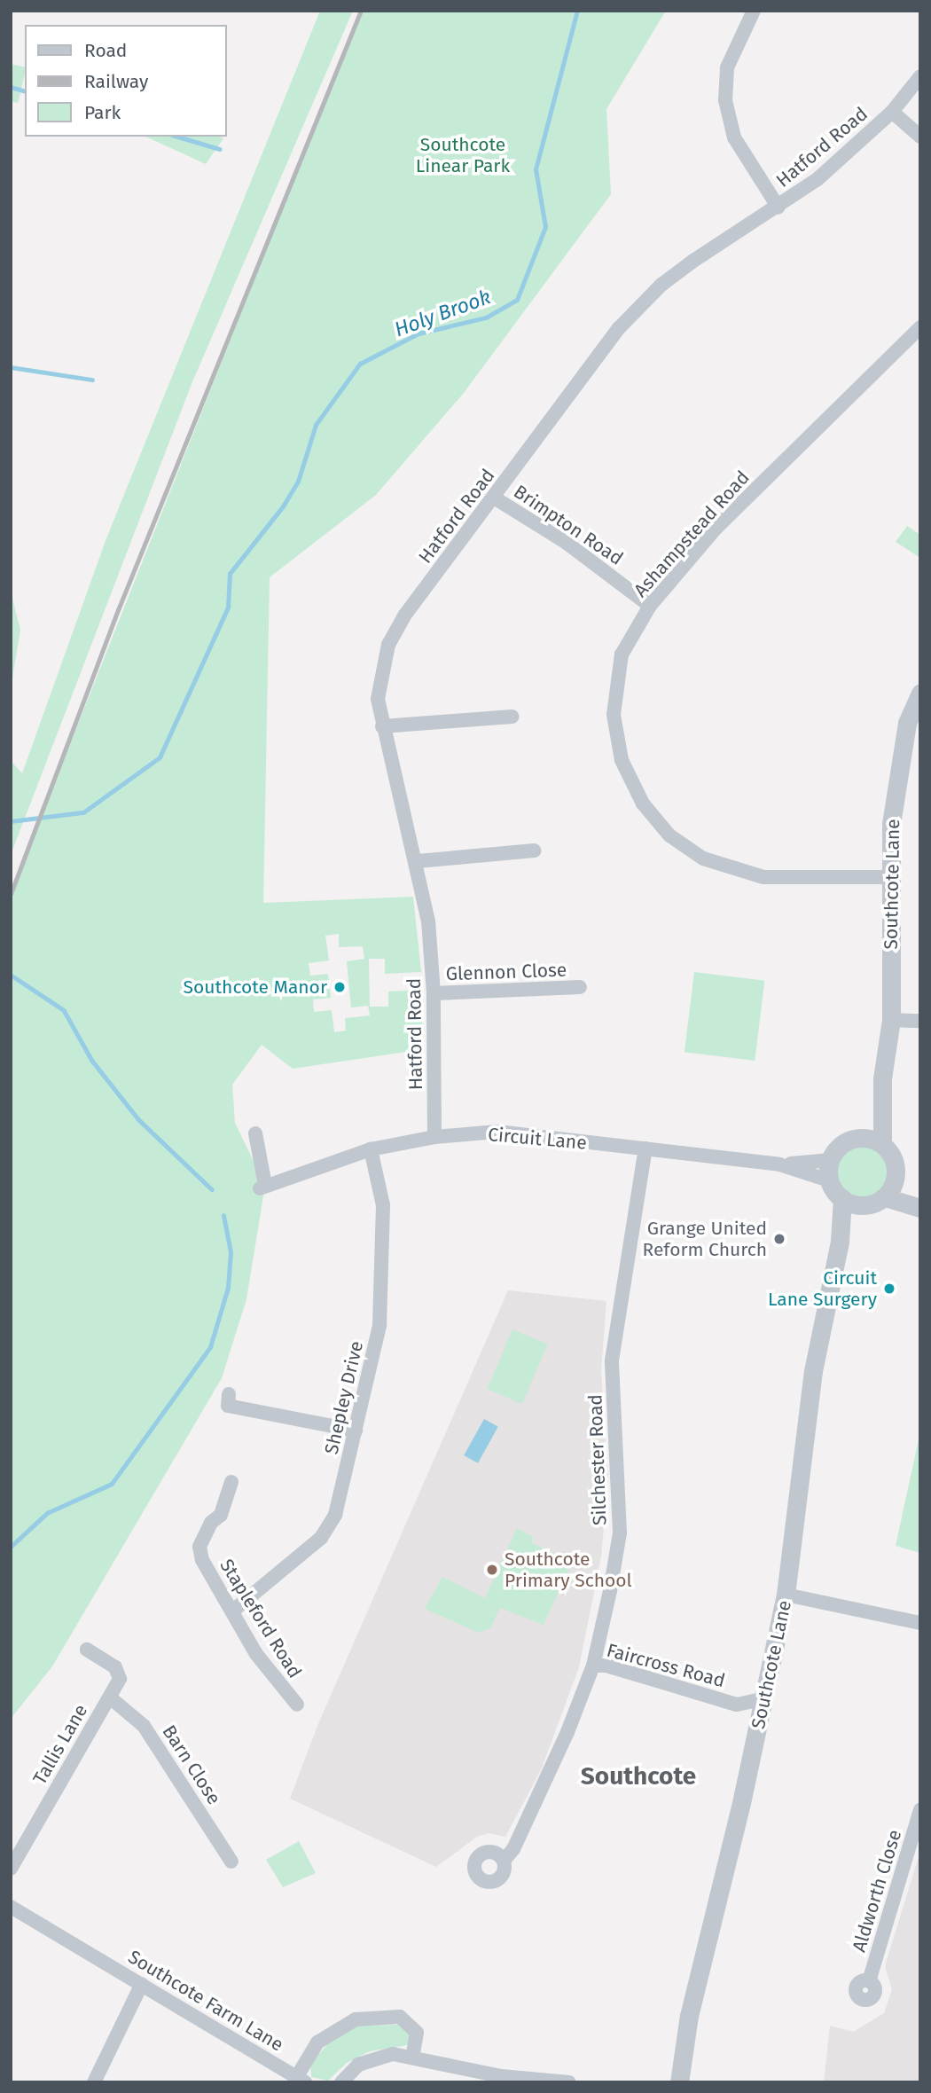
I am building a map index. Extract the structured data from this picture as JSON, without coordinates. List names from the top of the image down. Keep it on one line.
{"streets":{"street":["Hatford Road","Brimpton Road","Ashampstead Road","Southcote Lane","Glennon Close","Circuit Lane","Shepley Drive","Silchester Road","Stapleford Road","Faircross Road","Tallis Lane","Barn Close","Aldworth Close","Southcote Farm Lane"]},"crossings":[["Hatford Road","Brimpton Road"],["Hatford Road","Glennon Close"],["Hatford Road","Circuit Lane"],["Brimpton Road","Ashampstead Road"],["Ashampstead Road","Southcote Lane"],["Southcote Lane","Circuit Lane"],["Southcote Lane","Faircross Road"],["Circuit Lane","Shepley Drive"],["Circuit Lane","Silchester Road"],["Shepley Drive","Stapleford Road"],["Silchester Road","Faircross Road"],["Tallis Lane","Barn Close"]],"districts":["Southcote"],"water":["Holy Brook"],"parks":["Southcote Linear Park"],"places":["Southcote Manor","Grange United Reform Church","Circuit Lane Surgery","Southcote Primary School"],"legend":["Road","Railway","Park"]}
